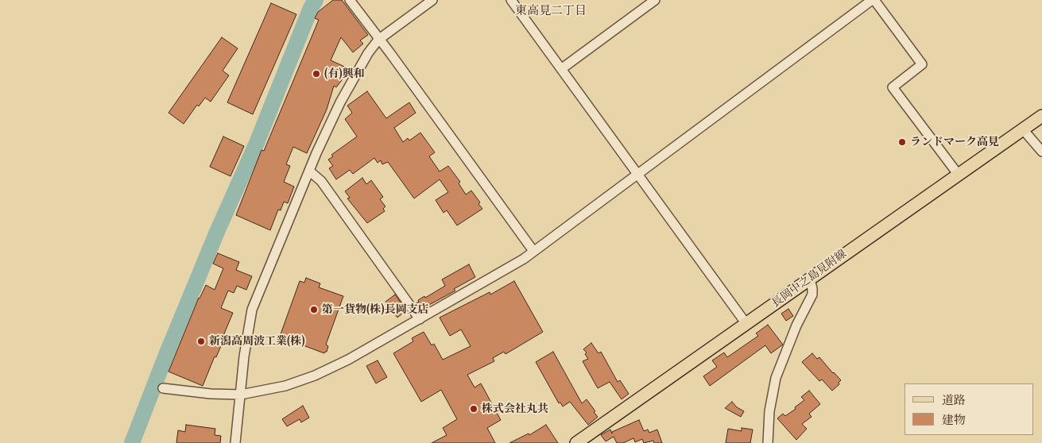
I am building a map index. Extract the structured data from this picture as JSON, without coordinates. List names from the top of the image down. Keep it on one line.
{"streets":{"main road":["長岡中之島見附線"]},"districts":["東高見二丁目"],"places":["(有)興和","ランドマーク高見","第一貨物(株)長岡支店","新潟高周波工業(株)","株式会社丸共"],"legend":["道路","建物"]}
